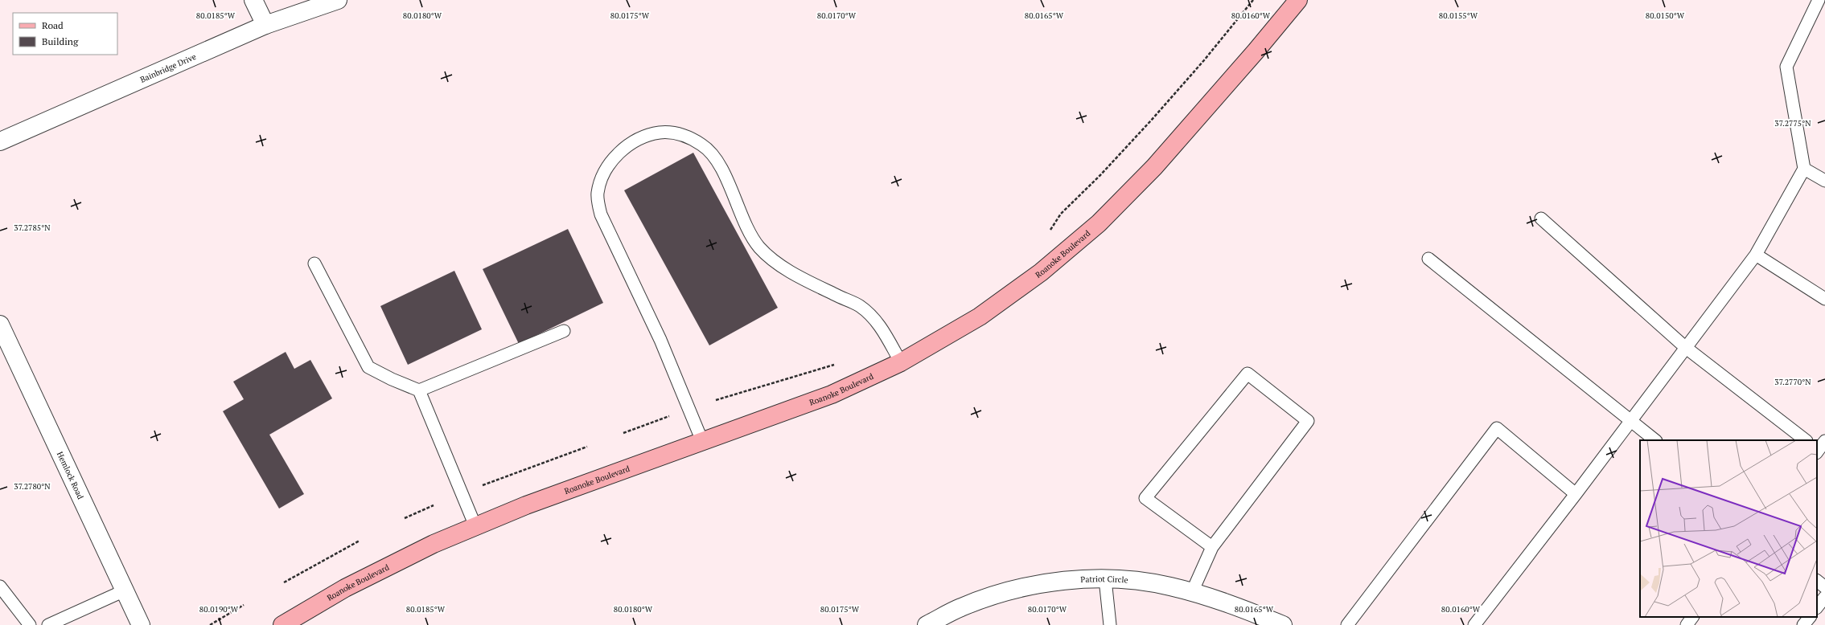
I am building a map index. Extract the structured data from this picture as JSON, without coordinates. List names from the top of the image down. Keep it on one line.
{"streets":{"main road":["Roanoke Boulevard"],"street":["Bainbridge Drive","Hemlock Road","Patriot Circle"]},"legend":["Road","Building"],"coordinates":["80.0185°W","80.0170°W","80.0160°W","80.0150°W","80.0180°W","80.0175°W","80.0165°W","80.0155°W","37.2775°N","37.2785°N","37.2770°N","37.2780°N","80.0190°W"]}
